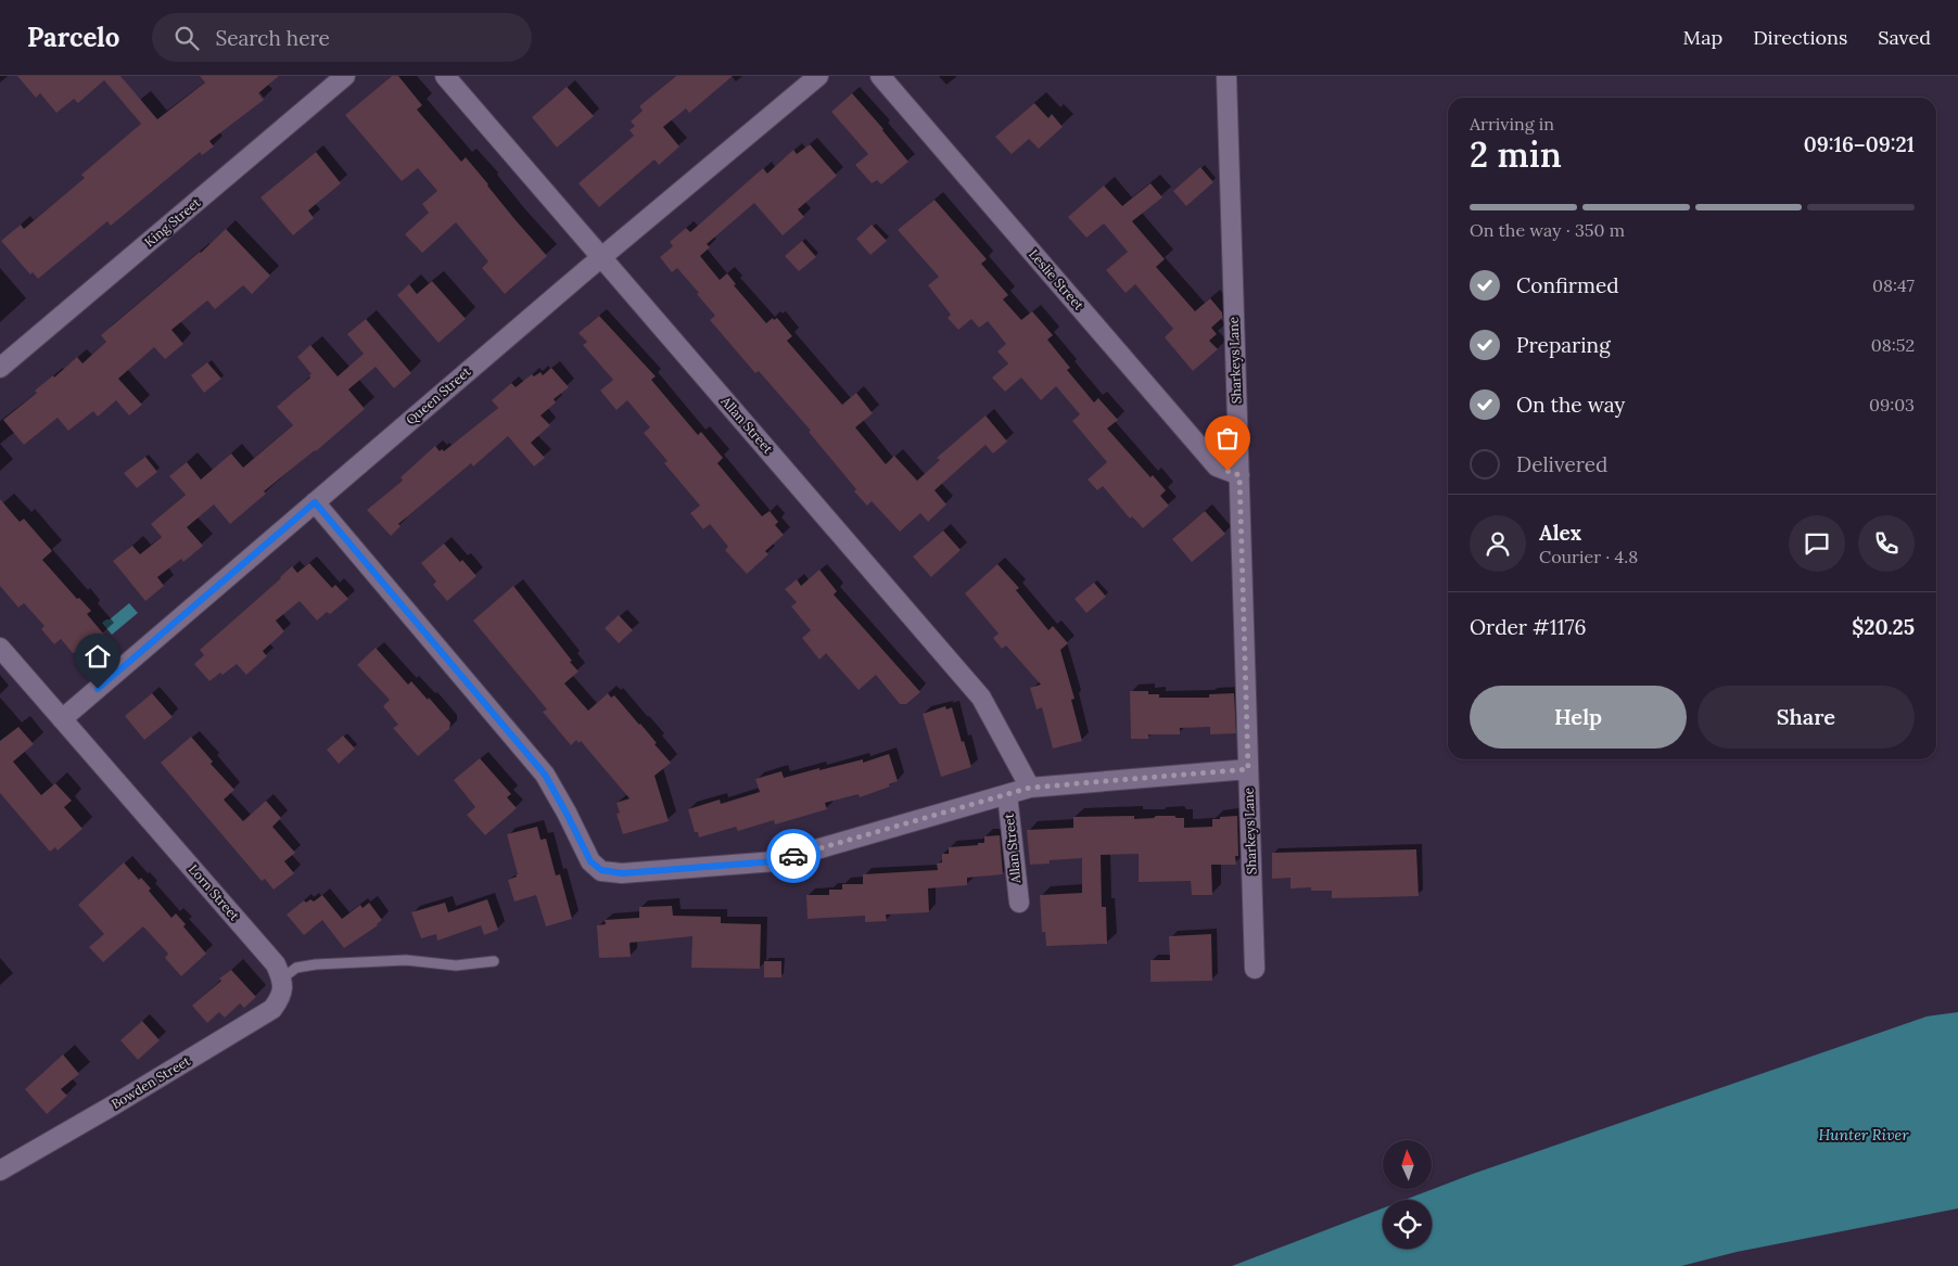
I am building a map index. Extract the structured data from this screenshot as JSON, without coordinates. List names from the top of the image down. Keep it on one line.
{"streets":{"street":["King Street","Leslie Street","Sharkeys Lane","Queen Street","Allan Street","Lorn Street","Bowden Street"]},"crossings":[["Leslie Street","Sharkeys Lane"],["Queen Street","Allan Street"],["Queen Street","Lorn Street"],["Lorn Street","Bowden Street"]],"water":["Hunter River"],"north":"top","page":{"header":"Parcelo","search":"Search here","nav":["Map","Directions","Saved"],"heading":["2 min","Arriving in","09:16–09:21"],"panel":["Alex","Courier · 4.8","Order #1176","$20.25"],"bar":"On the way · 350 m","list":[["Confirmed","08:47"],["Preparing","08:52"],["On the way","09:03"],"Delivered"],"buttons":["Help","Share"]}}
